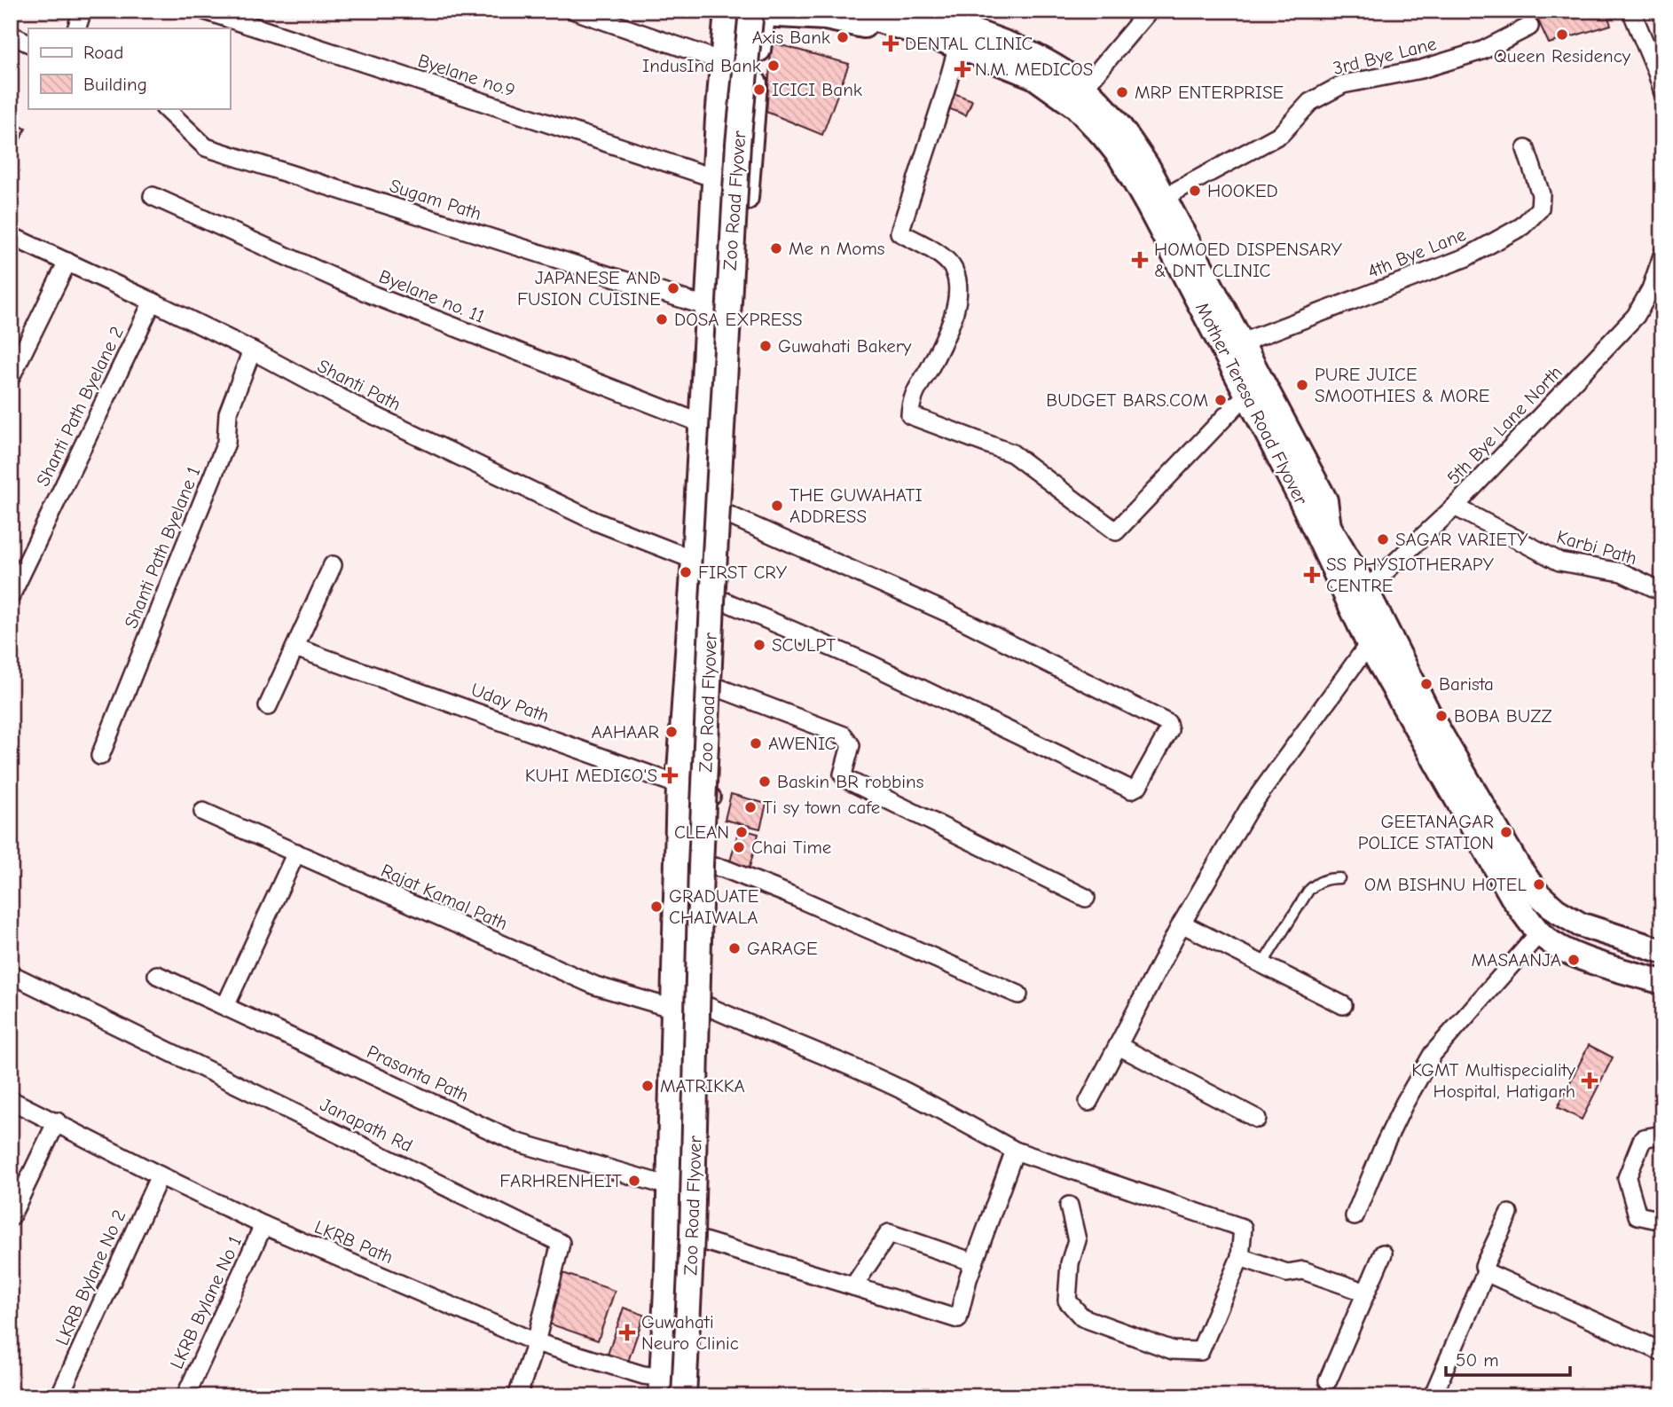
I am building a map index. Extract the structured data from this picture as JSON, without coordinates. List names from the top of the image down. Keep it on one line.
{"streets":{"main road":["Zoo Road Flyover","Mother Teresa Road Flyover"],"street":["3rd Bye Lane","Byelane no.9","Sugam Path","4th Bye Lane","Byelane no. 11","Shanti Path","Shanti Path Byelane 2","5th Bye Lane North","Shanti Path Byelane 1","Karbi Path","Uday Path","Rajat Kamal Path","Prasanta Path","Janapath Rd","LKRB Path","LKRB Bylane No 2","LKRB Bylane No 1"]},"crossings":[["Zoo Road Flyover","LKRB Path"],["Shanti Path","Shanti Path Byelane 2"],["Shanti Path","Shanti Path Byelane 1"],["Mother Teresa Road Flyover","5th Bye Lane North"],["5th Bye Lane North","Karbi Path"],["Janapath Rd","LKRB Path"],["LKRB Path","LKRB Bylane No 2"],["LKRB Path","LKRB Bylane No 1"]],"places":{"other":["Queen Residency","Axis Bank","IndusInd Bank","ICICI Bank","MRP ENTERPRISE","HOOKED","Me n Moms","JAPANESE AND FUSION CUISINE","DOSA EXPRESS","Guwahati Bakery","PURE JUICE SMOOTHIES & MORE","BUDGET BARS.COM","THE GUWAHATI ADDRESS","SAGAR VARIETY","FIRST CRY","SCULPT","Barista","BOBA BUZZ","AAHAAR","AWENIC","Baskin BR robbins","Ti sy town cafe","CLEAN","GEETANAGAR POLICE STATION","Chai Time","OM BISHNU HOTEL","GRADUATE CHAIWALA","GARAGE","MASAANJA","MATRIKKA","FARHRENHEIT"],"health":["DENTAL CLINIC","N.M. MEDICOS","HOMOED DISPENSARY & DNT CLINIC","SS PHYSIOTHERAPY CENTRE","KUHI MEDICO'S","KGMT Multispeciality Hospital, Hatigarh","Guwahati Neuro Clinic"]},"legend":["Road","Building"],"scale_bar":"50 m"}
